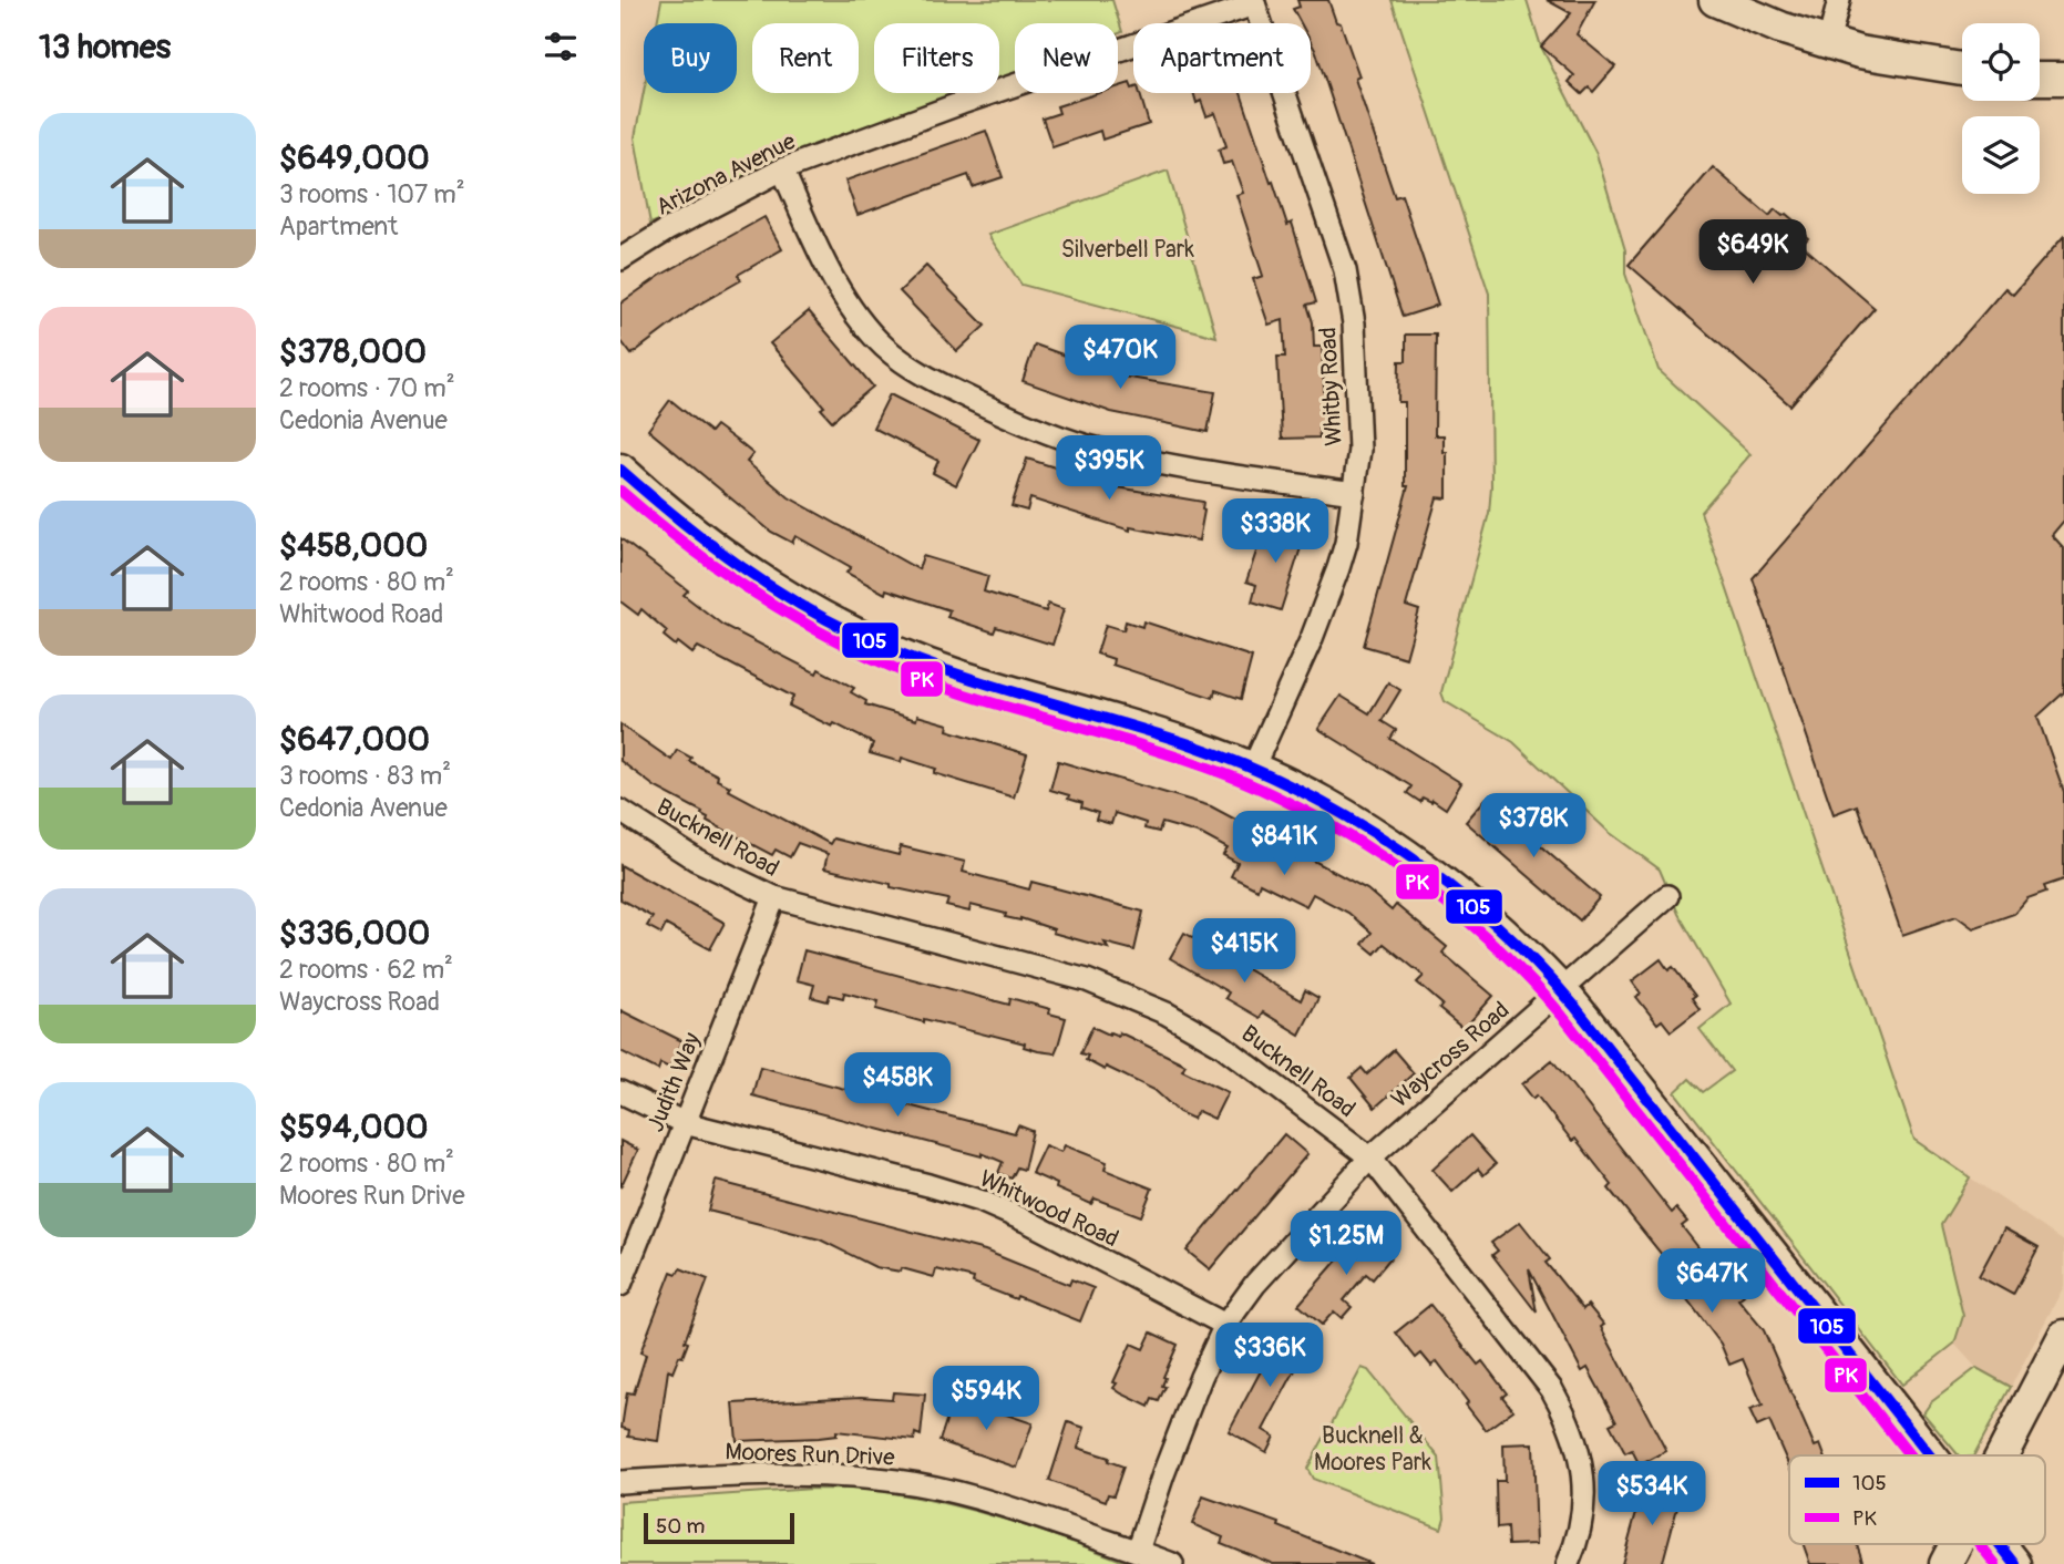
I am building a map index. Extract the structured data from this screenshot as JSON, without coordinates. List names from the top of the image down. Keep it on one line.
{"streets":{"street":["Arizona Avenue","Whitby Road","Bucknell Road","Waycross Road","Judith Way","Whitwood Road","Moores Run Drive"]},"crossings":[["Arizona Avenue","Whitby Road"],["Bucknell Road","Waycross Road"],["Bucknell Road","Judith Way"],["Waycross Road","Whitwood Road"],["Waycross Road","Moores Run Drive"],["Judith Way","Whitwood Road"]],"parks":["Silverbell Park","Bucknell & Moores Park"],"lines":["transit line 105","transit line PK"],"legend":["105","PK"],"scale_bar":"50 m","page":{"heading":"13 homes","chip":["Buy","Rent","Filters","New","Apartment"],"list":[{"name":"$649,000","note":"3 rooms · 107 m² · Apartment"},{"name":"$378,000","note":"2 rooms · 70 m² · Cedonia Avenue"},{"name":"$458,000","note":"2 rooms · 80 m² · Whitwood Road"},{"name":"$647,000","note":"3 rooms · 83 m² · Cedonia Avenue"},{"name":"$336,000","note":"2 rooms · 62 m² · Waycross Road"},{"name":"$594,000","note":"2 rooms · 80 m² · Moores Run Drive"}],"price":["$649K","$470K","$395K","$338K","$378K","$841K","$415K","$458K","$1.25M","$647K","$336K","$594K","$534K"],"scale":"50 m"}}
